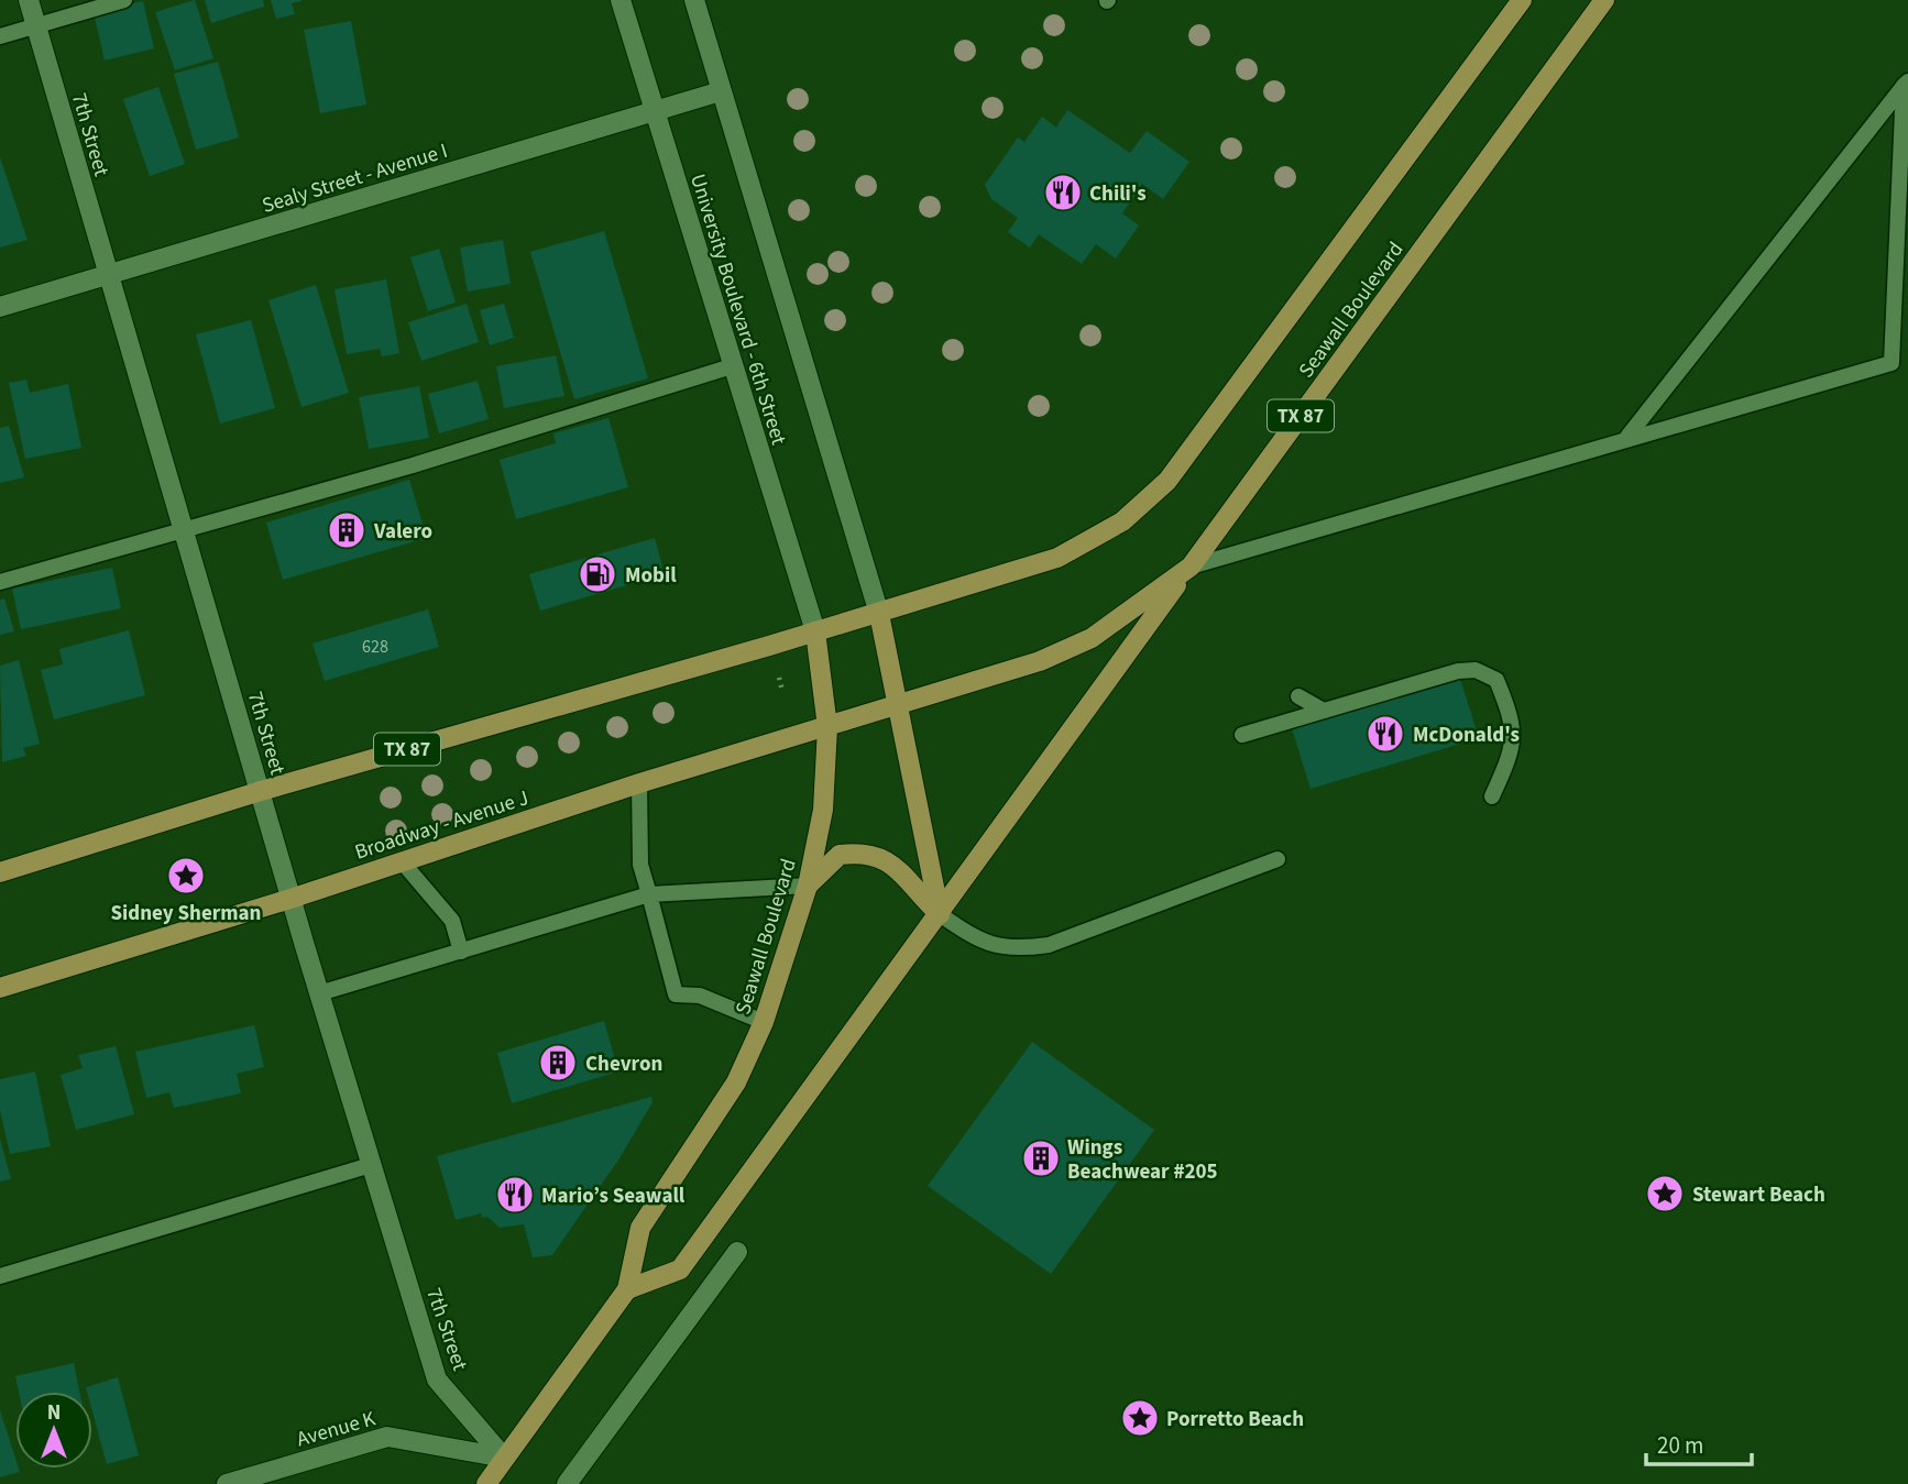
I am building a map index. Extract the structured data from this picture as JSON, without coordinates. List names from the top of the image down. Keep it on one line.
{"streets":{"main road":["Seawall Boulevard","TX 87","Broadway - Avenue J"],"street":["7th Street","Sealy Street - Avenue I","University Boulevard - 6th Street","Avenue K"]},"crossings":[["7th Street","Sealy Street - Avenue I"],["7th Street","Seawall Boulevard"],["7th Street","TX 87"],["7th Street","Broadway - Avenue J"],["7th Street","Avenue K"],["Sealy Street - Avenue I","University Boulevard - 6th Street"],["University Boulevard - 6th Street","Seawall Boulevard"],["University Boulevard - 6th Street","TX 87"],["Seawall Boulevard","TX 87"],["Seawall Boulevard","Broadway - Avenue J"],["Seawall Boulevard","Avenue K"]],"places":{"restaurant":["Chili's","McDonald's","Mario’s Seawall"],"building":["Valero","Chevron","Wings Beachwear #205"],"fuel station":["Mobil"],"place":["Sidney Sherman","Stewart Beach","Porretto Beach"]},"house_numbers":["628"],"scale_bar":"20 m","north":"top"}
